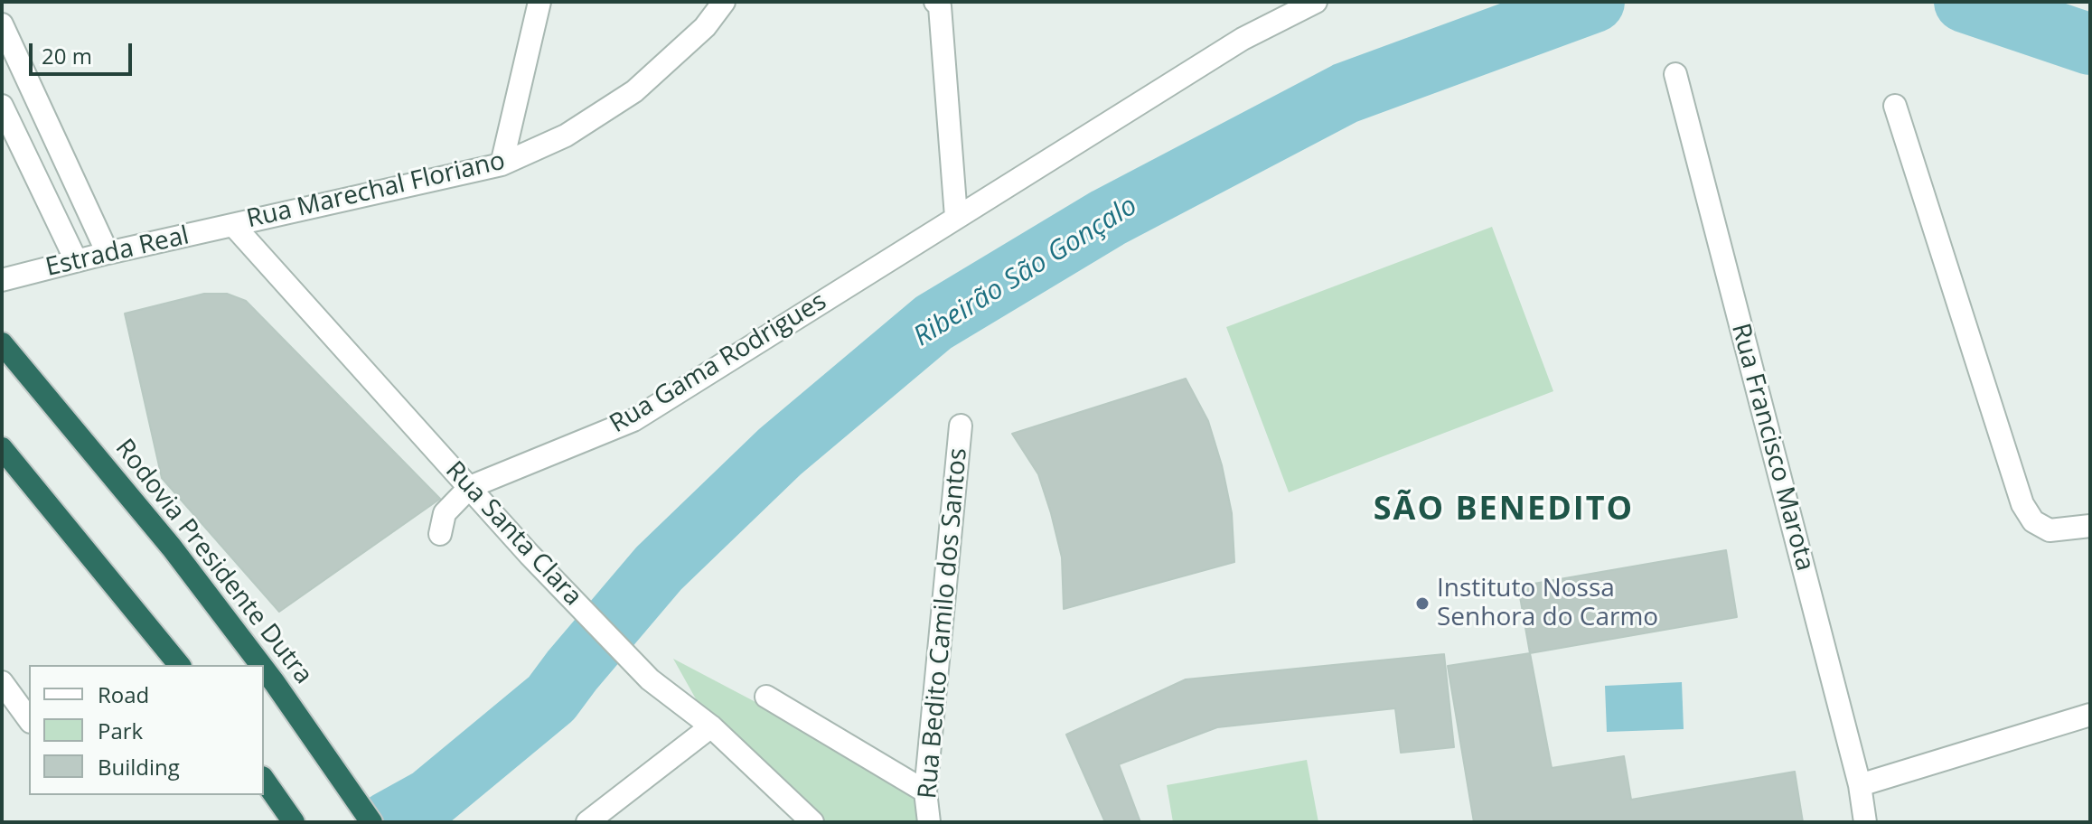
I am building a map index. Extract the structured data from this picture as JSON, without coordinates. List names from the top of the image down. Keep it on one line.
{"streets":{"highway":["Rodovia Presidente Dutra"],"street":["Rua Marechal Floriano","Estrada Real","Rua Gama Rodrigues","Rua Francisco Marota","Rua Santa Clara","Rua Bedito Camilo dos Santos"]},"crossings":[["Rua Marechal Floriano","Estrada Real"],["Rua Marechal Floriano","Rua Santa Clara"],["Estrada Real","Rua Santa Clara"],["Rua Gama Rodrigues","Rua Santa Clara"]],"districts":["SÃO BENEDITO"],"water":["Ribeirão São Gonçalo"],"places":["Instituto Nossa Senhora do Carmo"],"legend":["Road","Park","Building"],"scale_bar":"20 m"}
